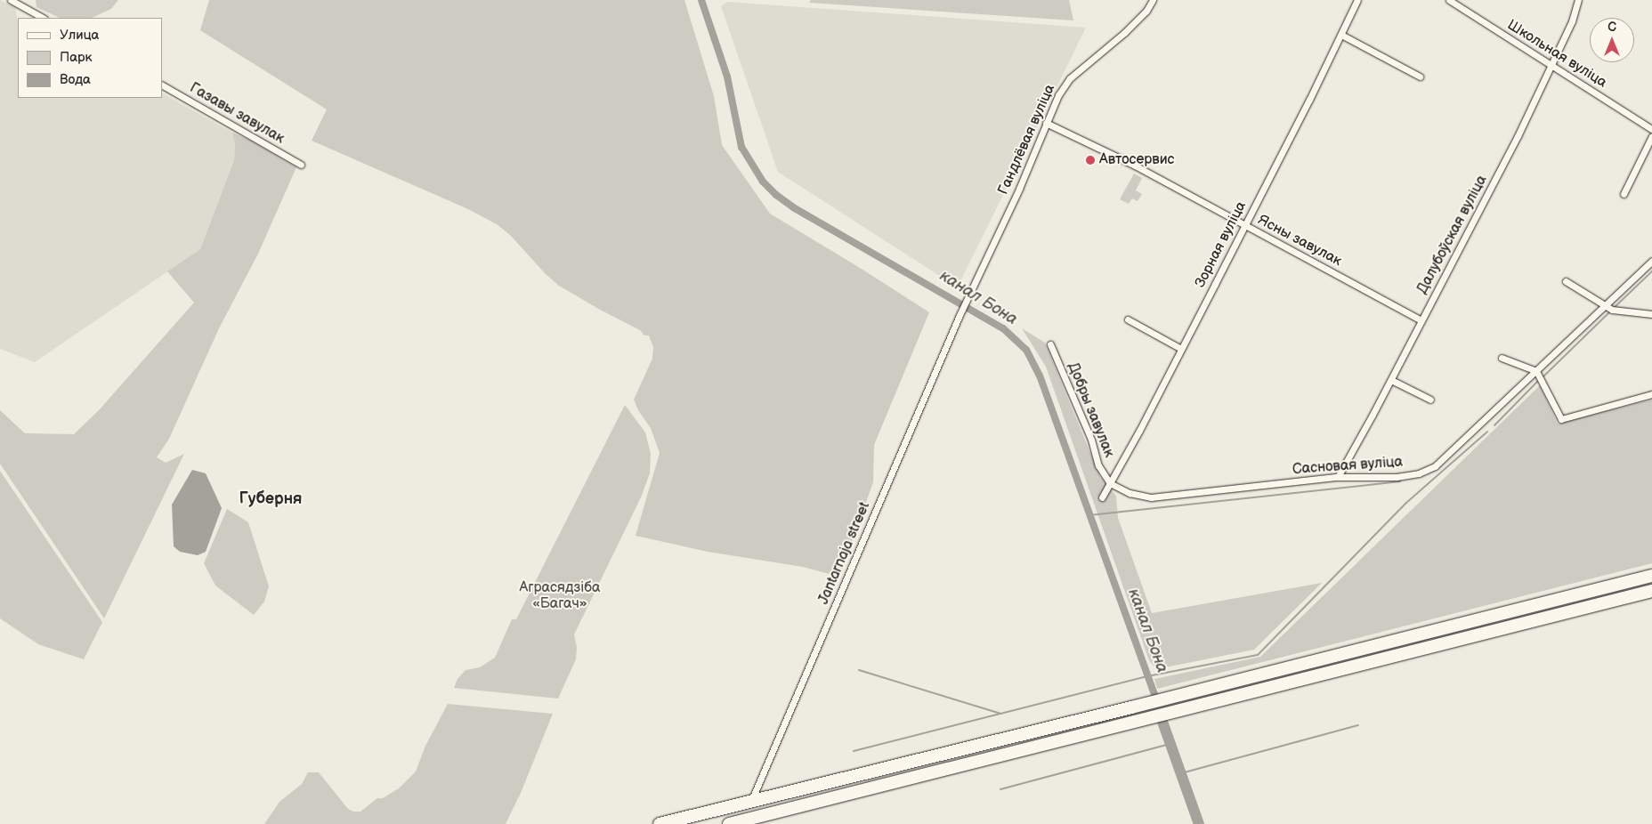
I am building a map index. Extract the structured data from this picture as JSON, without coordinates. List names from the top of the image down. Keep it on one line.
{"streets":{"street":["Школьная вуліца","Газавы завулак","Гандлёвая вуліца","Далубоўская вуліца","Ясны завулак","Зорная вуліца","Добры завулак","Сасновая вуліца","Jantarnaja street"]},"crossings":[["Школьная вуліца","Далубоўская вуліца"],["Гандлёвая вуліца","Ясны завулак"],["Гандлёвая вуліца","Jantarnaja street"],["Далубоўская вуліца","Ясны завулак"],["Далубоўская вуліца","Сасновая вуліца"],["Ясны завулак","Зорная вуліца"],["Зорная вуліца","Добры завулак"],["Зорная вуліца","Сасновая вуліца"],["Добры завулак","Сасновая вуліца"]],"districts":["Губерня"],"water":["канал Бона"],"parks":["Аграсядзіба «Багач»"],"places":["Автосервис"],"legend":["Улица","Парк","Вода"],"north":"top"}
